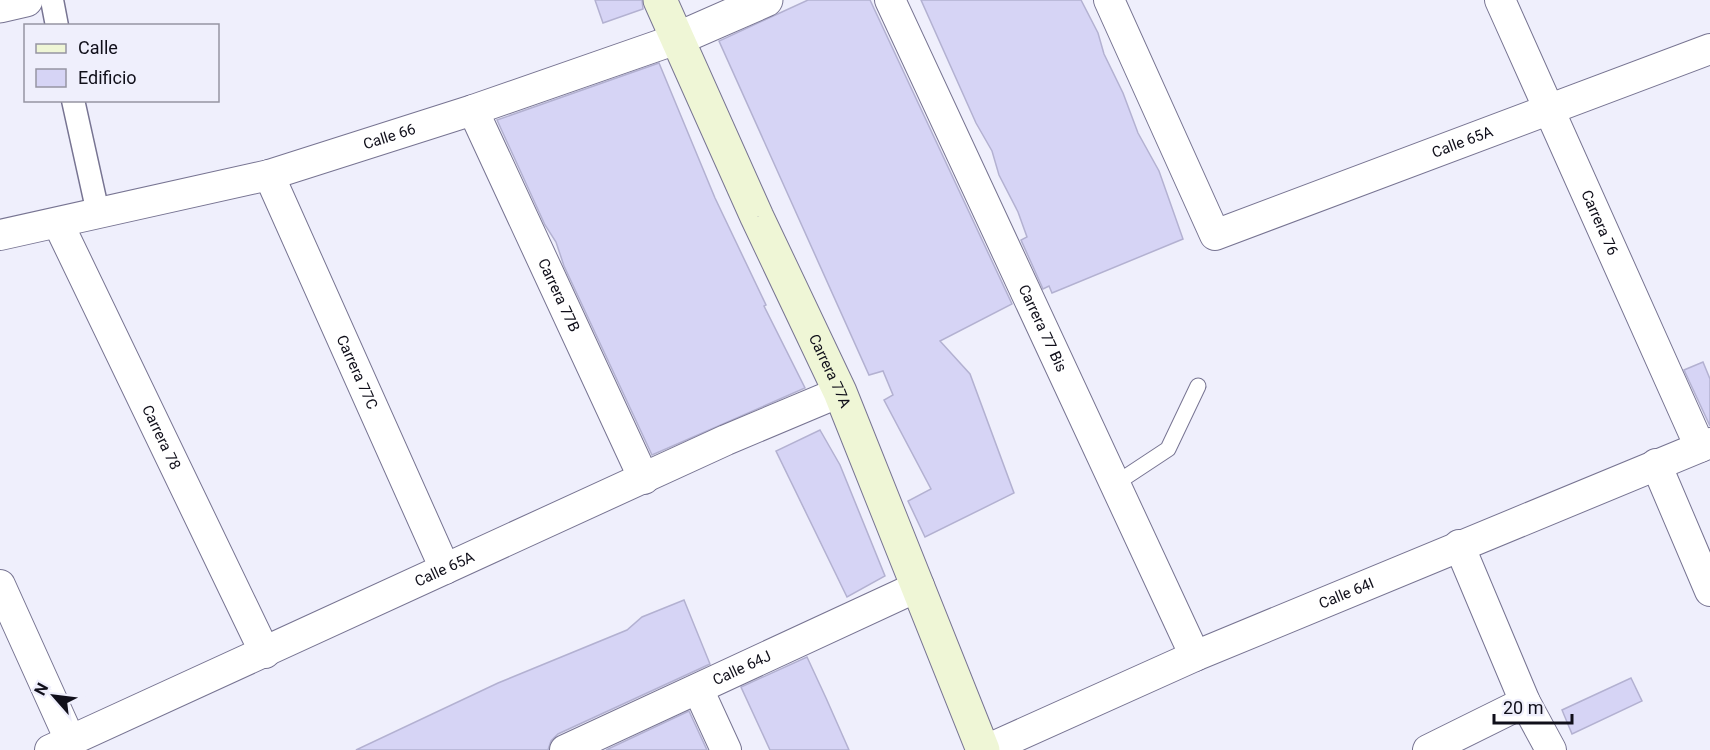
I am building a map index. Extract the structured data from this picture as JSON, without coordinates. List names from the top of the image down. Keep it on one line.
{"streets":{"main road":["Carrera 77A"],"street":["Calle 66","Calle 65A","Carrera 76","Carrera 77B","Carrera 77 Bis","Carrera 77C","Carrera 78","Calle 64I","Calle 64J"]},"crossings":[["Calle 66","Carrera 77B"],["Calle 66","Carrera 77C"],["Calle 66","Carrera 77A"],["Calle 66","Carrera 78"],["Calle 65A","Carrera 76"],["Calle 65A","Carrera 77B"],["Calle 65A","Carrera 77C"],["Calle 65A","Carrera 77A"],["Calle 65A","Carrera 78"],["Carrera 76","Calle 64I"],["Carrera 77 Bis","Calle 64I"],["Carrera 77A","Calle 64I"],["Carrera 77A","Calle 64J"]],"legend":["Calle","Edificio"],"scale_bar":"20 m","north":"top left"}
